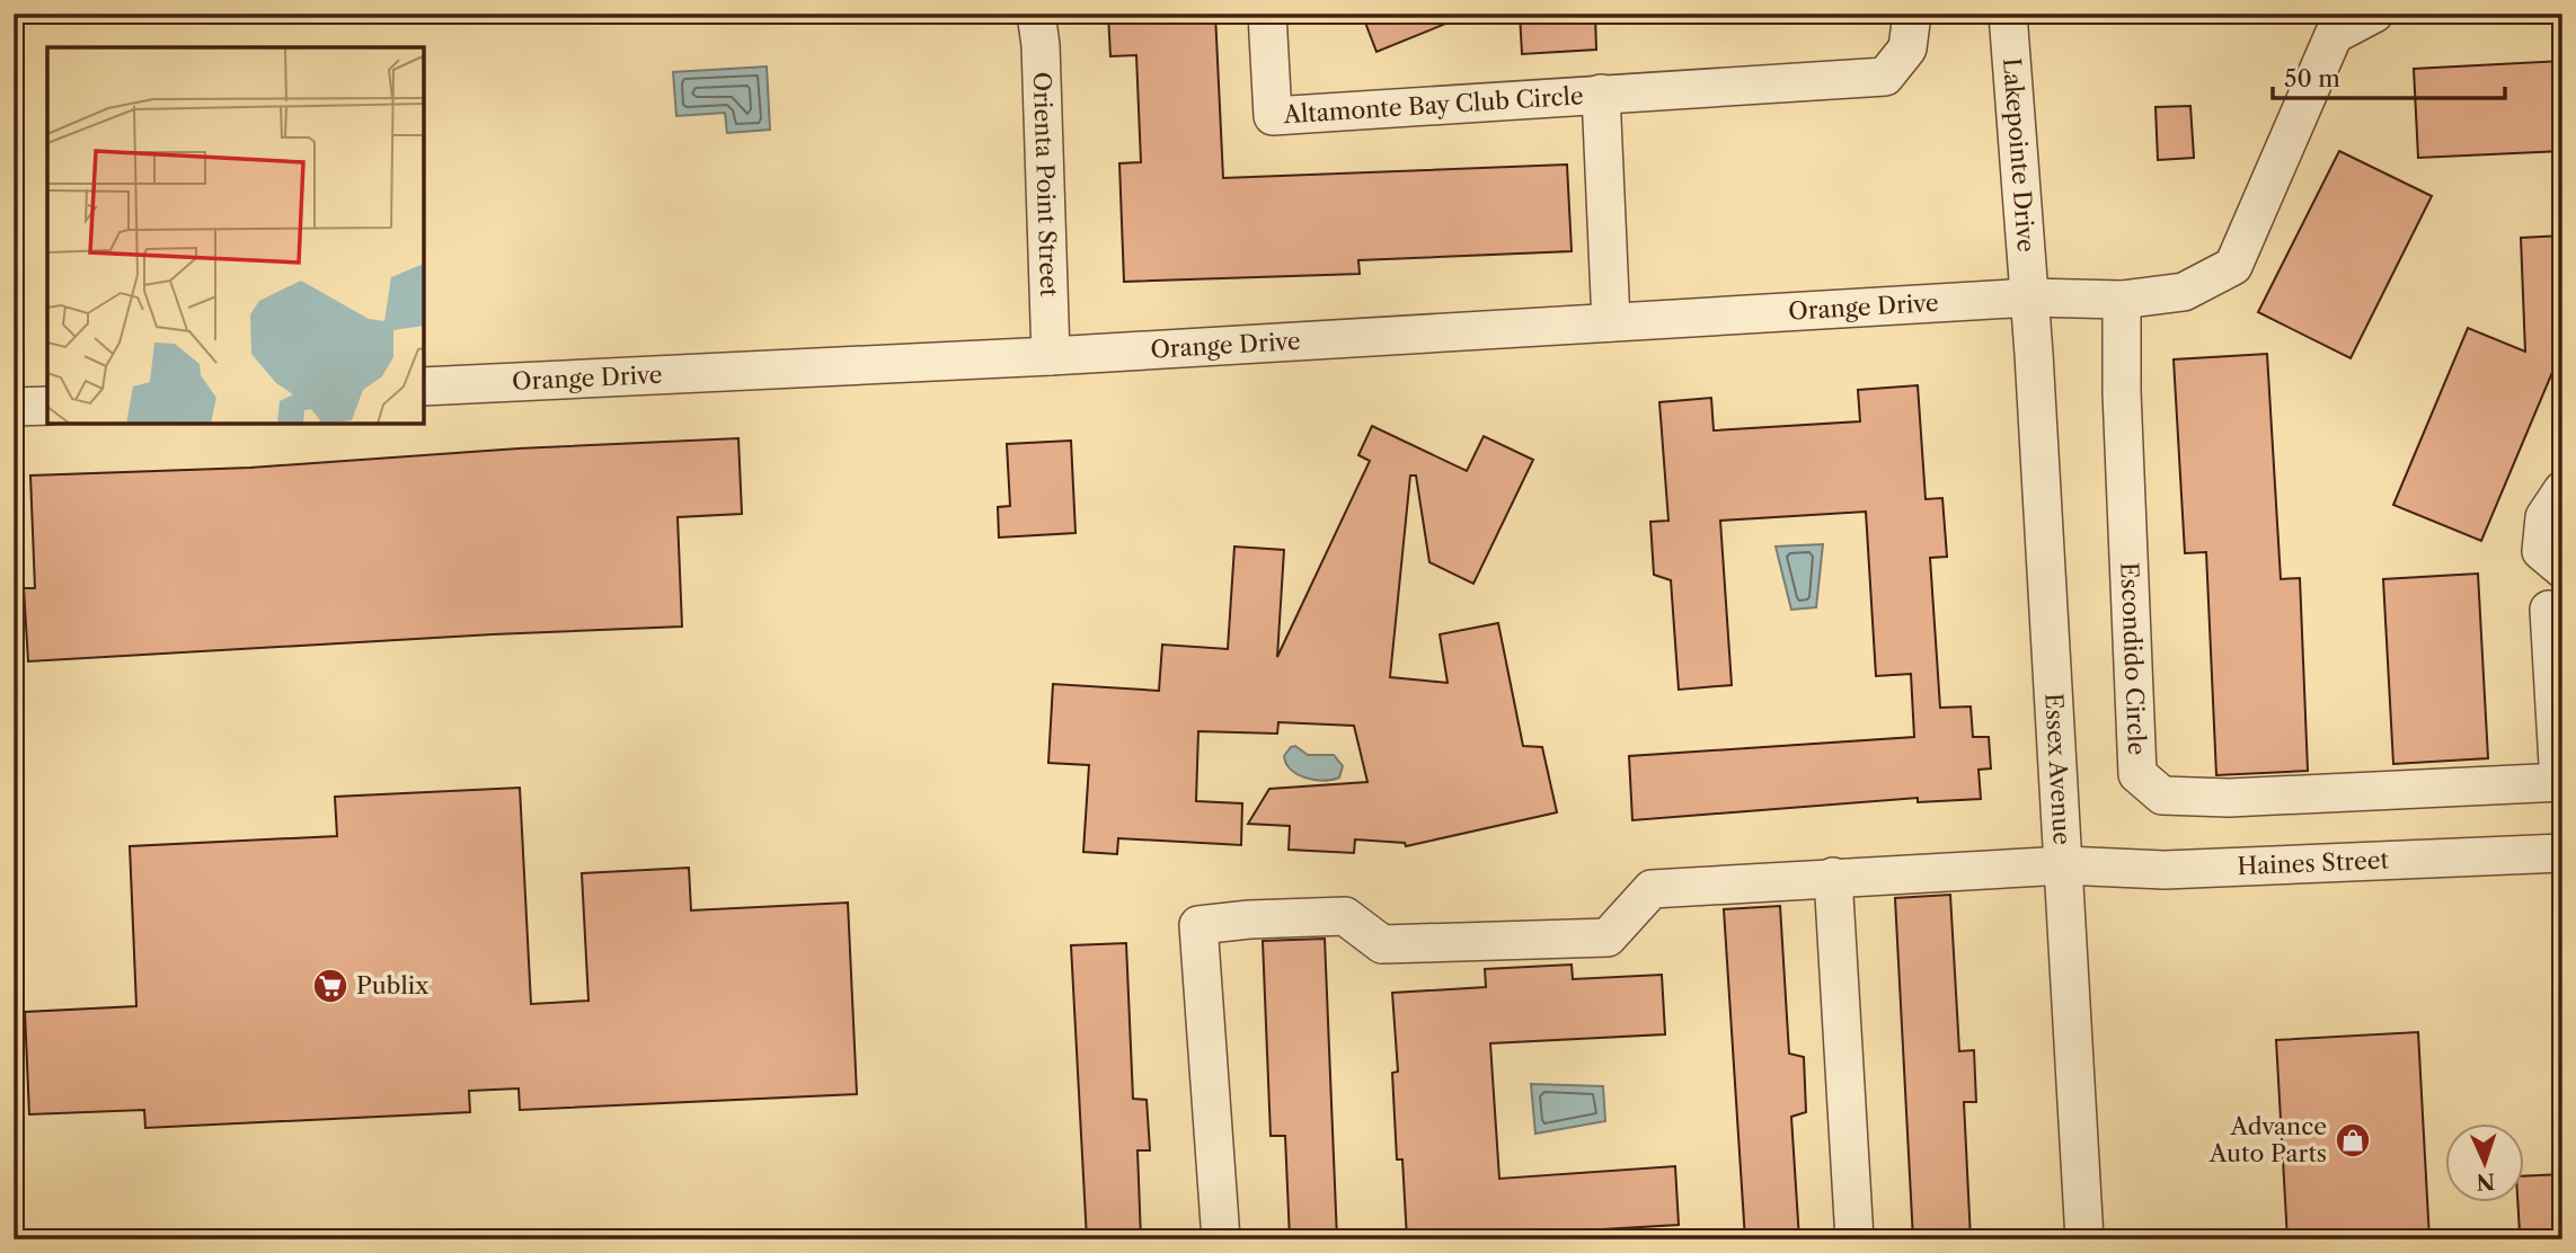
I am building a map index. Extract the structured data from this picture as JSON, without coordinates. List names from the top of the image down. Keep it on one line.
{"streets":{"street":["Altamonte Bay Club Circle","Lakepointe Drive","Orienta Point Street","Orange Drive","Escondido Circle","Essex Avenue","Haines Street"]},"crossings":[["Altamonte Bay Club Circle","Orange Drive"],["Lakepointe Drive","Orange Drive"],["Lakepointe Drive","Essex Avenue"],["Orienta Point Street","Orange Drive"],["Orange Drive","Essex Avenue"],["Essex Avenue","Haines Street"]],"places":{"supermarket":["Publix"],"shop":["Advance Auto Parts"]},"scale_bar":"50 m","north":"bottom"}
